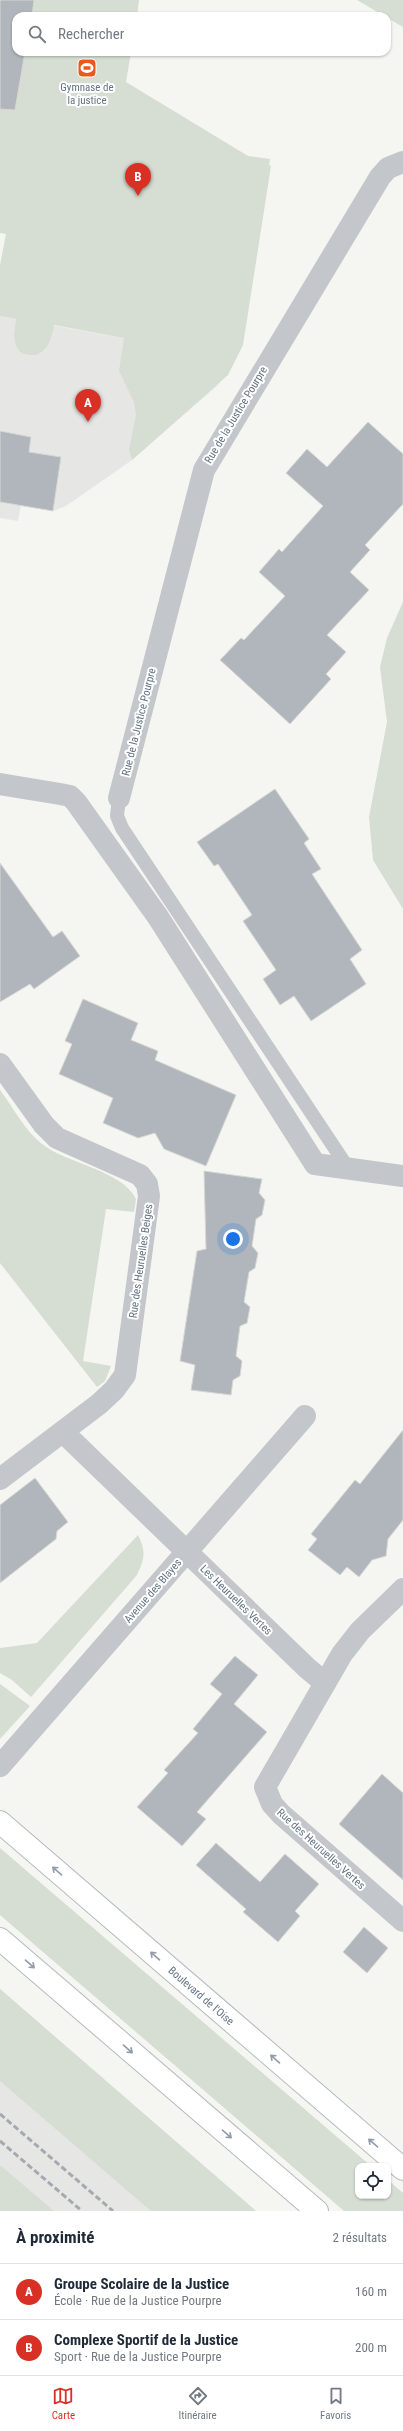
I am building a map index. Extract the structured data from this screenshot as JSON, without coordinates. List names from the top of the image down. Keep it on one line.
{"streets":{"main road":["Boulevard de l'Oise"],"street":["Rue de la Justice Pourpre","Rue des Heuruelles Beiges","Avenue des Blayes","Les Heuruelles Vertes","Rue des Heuruelles Vertes"]},"crossings":[["Rue des Heuruelles Beiges","Les Heuruelles Vertes"],["Avenue des Blayes","Les Heuruelles Vertes"],["Les Heuruelles Vertes","Rue des Heuruelles Vertes"]],"places":{"sports":["Gymnase de la justice"]},"page":{"search":"Rechercher","pins":["B","A"],"heading":["À proximité","2 résultats"],"list":[{"mark":"A","name":"Groupe Scolaire de la Justice","note":"École · Rue de la Justice Pourpre","value":"160 m"},{"mark":"B","name":"Complexe Sportif de la Justice","note":"Sport · Rue de la Justice Pourpre","value":"200 m"}],"nav":["Carte","Itinéraire","Favoris"]}}
